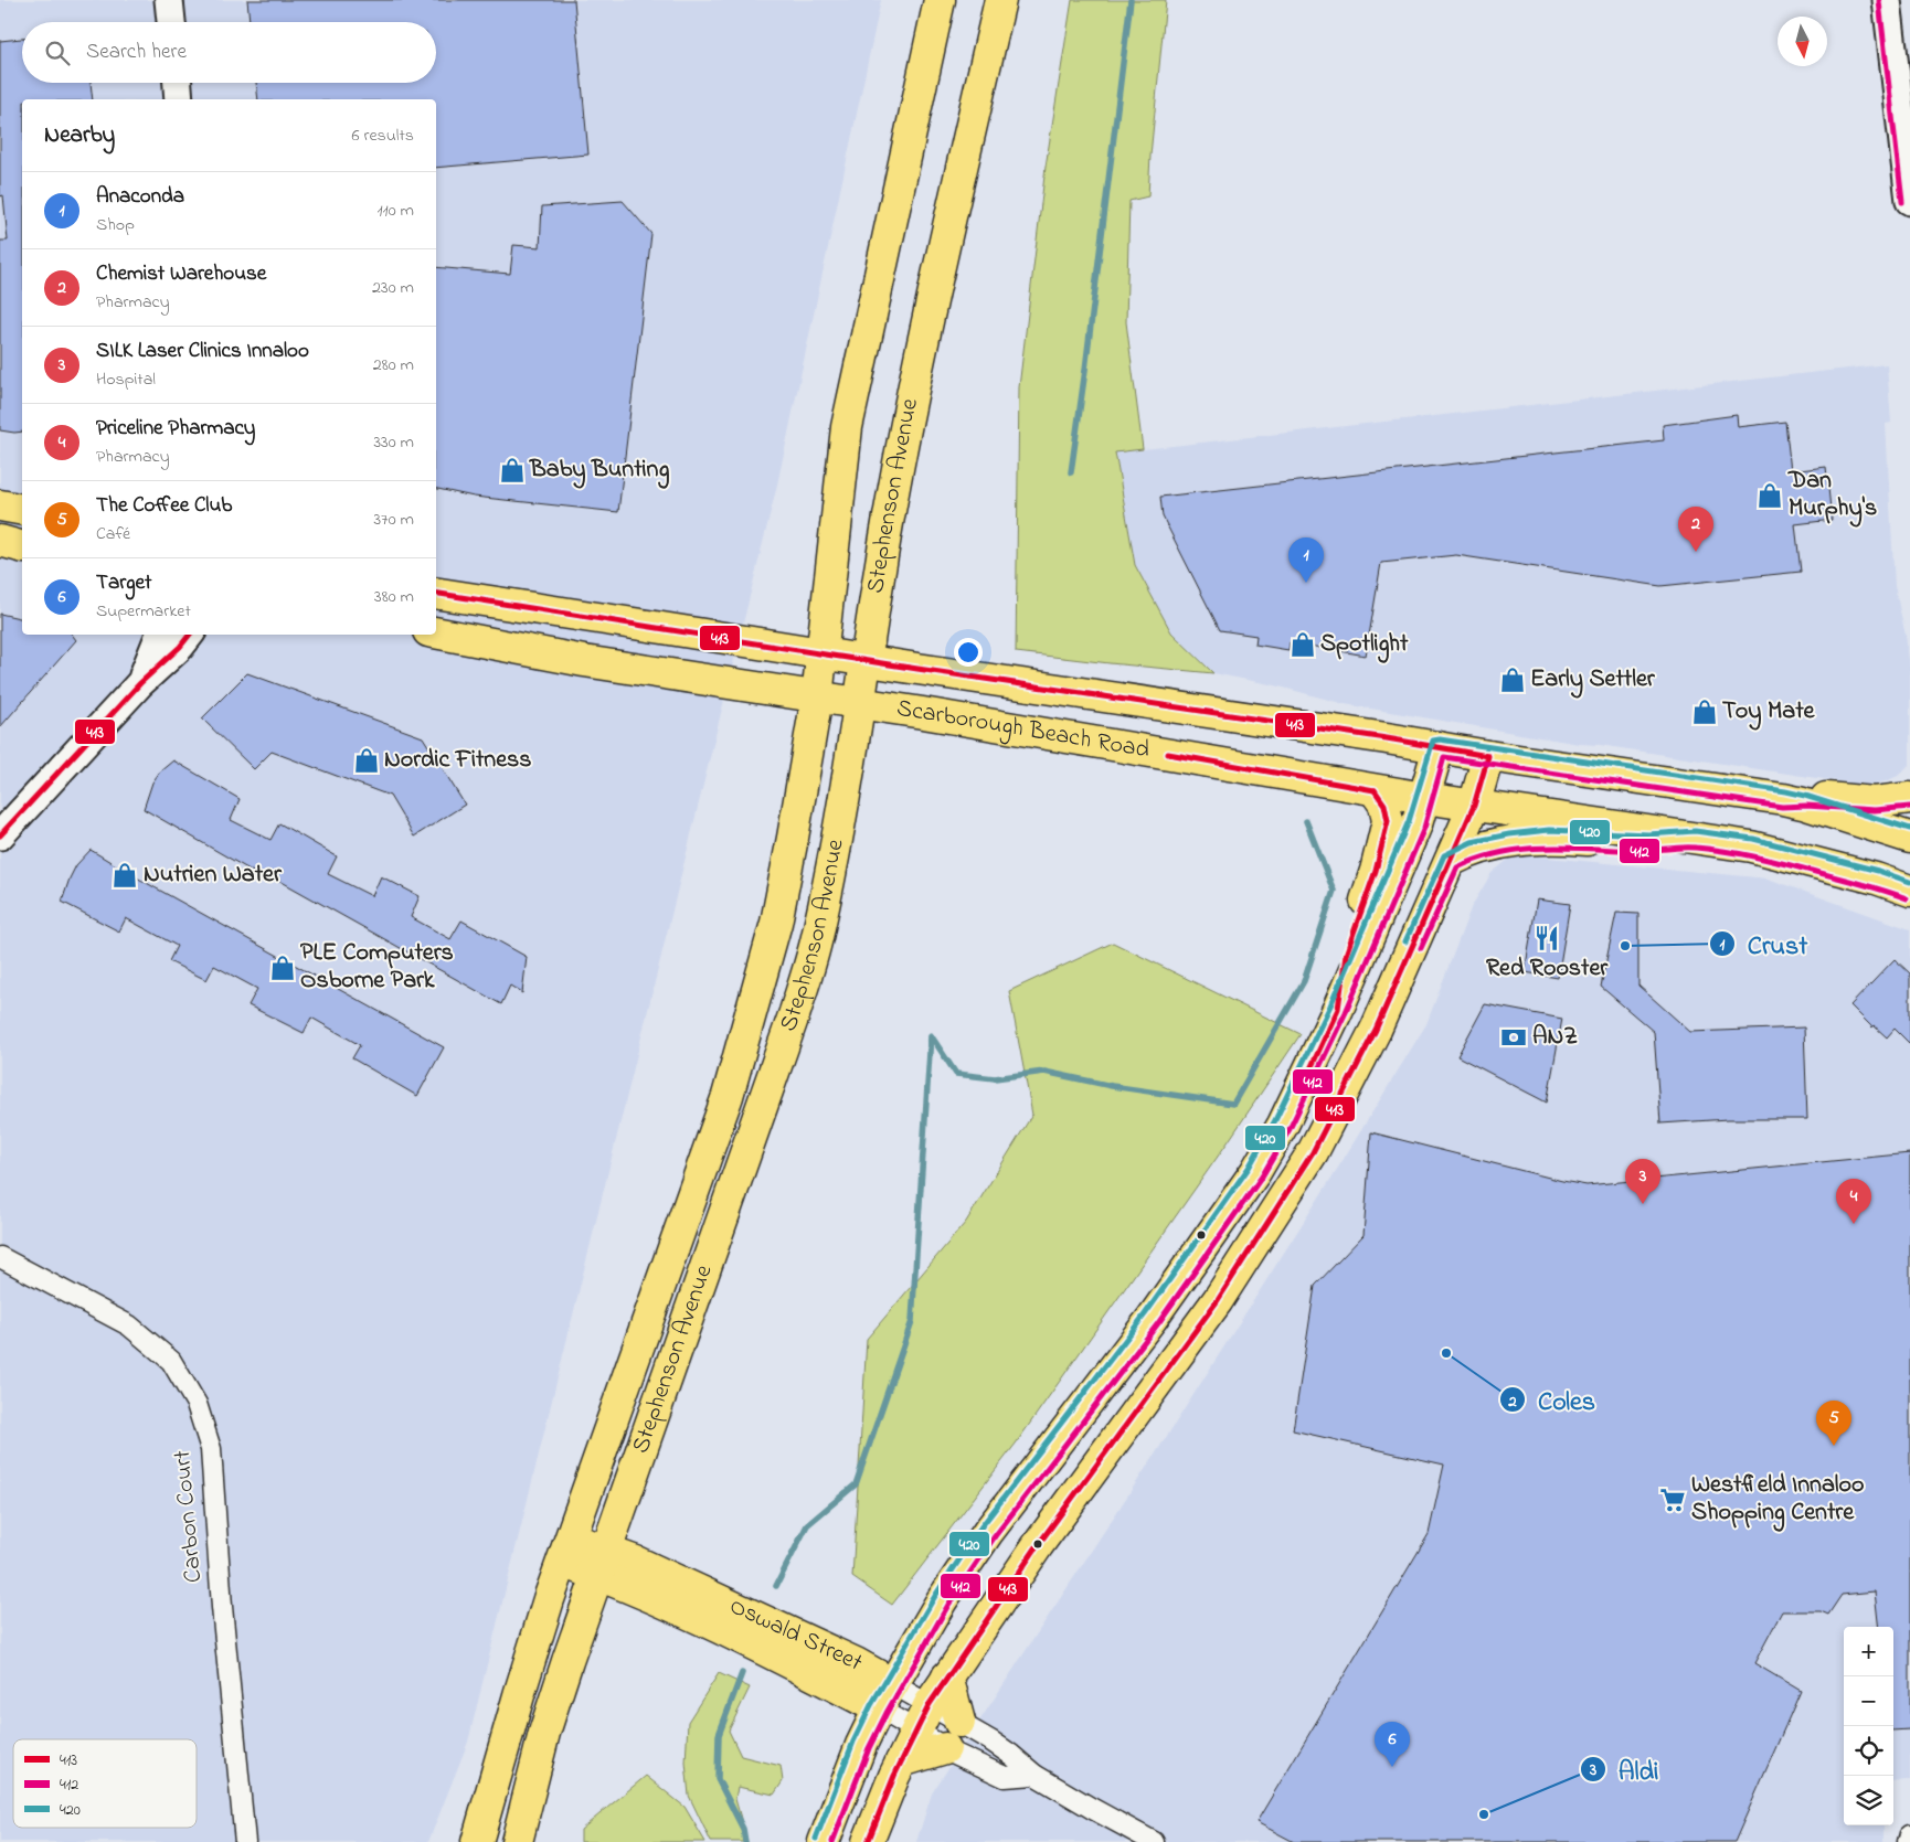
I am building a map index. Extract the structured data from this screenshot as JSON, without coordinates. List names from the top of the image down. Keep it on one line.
{"streets":{"main road":["Stephenson Avenue","Scarborough Beach Road","Oswald Street"],"street":["Carbon Court"]},"crossings":[["Stephenson Avenue","Scarborough Beach Road"],["Stephenson Avenue","Oswald Street"]],"places":{"shop":["Baby Bunting","Dan Murphy's","Spotlight","Early Settler","Toy Mate","Nordic Fitness","Nutrien Water","PLE Computers Osborne Park"],"restaurant":["Red Rooster"],"other":["Crust","Coles","Aldi"],"bank":["ANZ"],"supermarket":["Westfield Innaloo Shopping Centre"]},"lines":["transit line 412","transit line 413","transit line 420"],"legend":["413","412","420"],"north":"bottom","page":{"search":"Search here","heading":["Nearby","6 results"],"list":[{"mark":"1","name":"Anaconda","note":"Shop","value":"110 m"},{"mark":"2","name":"Chemist Warehouse","note":"Pharmacy","value":"230 m"},{"mark":"3","name":"SILK Laser Clinics Innaloo","note":"Hospital","value":"280 m"},{"mark":"4","name":"Priceline Pharmacy","note":"Pharmacy","value":"330 m"},{"mark":"5","name":"The Coffee Club","note":"Café","value":"370 m"},{"mark":"6","name":"Target","note":"Supermarket","value":"380 m"}],"pins":["2","1","3","4","5","6"],"map_buttons":["+","−"]}}
